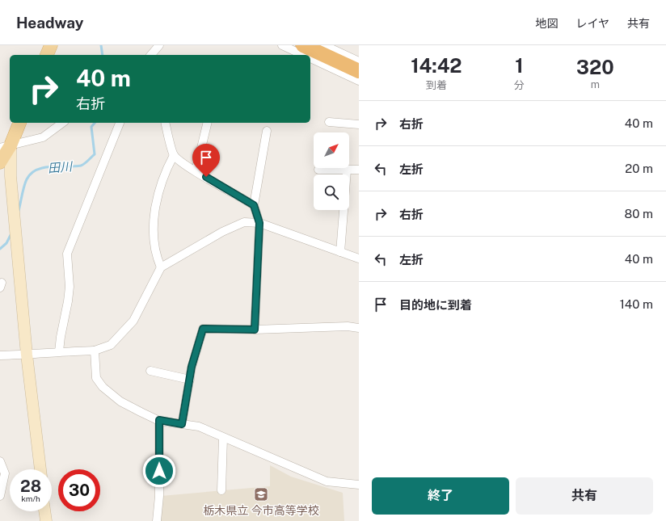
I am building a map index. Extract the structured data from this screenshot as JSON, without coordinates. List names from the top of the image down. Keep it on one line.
{"water":["田川"],"places":{"school or university":["栃木県立 今市高等学校"]},"north":"top right","page":{"header":"Headway","nav":["地図","レイヤ","共有"],"eta":["14:42","到着","1","分","320","m"],"turn":["40 m","右折"],"list":[{"name":"右折","value":"40 m"},{"name":"左折","value":"20 m"},{"name":"右折","value":"80 m"},{"name":"左折","value":"40 m"},{"name":"目的地に到着","value":"140 m"}],"speed":"28 km/h","limit":"30","buttons":["終了","共有"]}}
